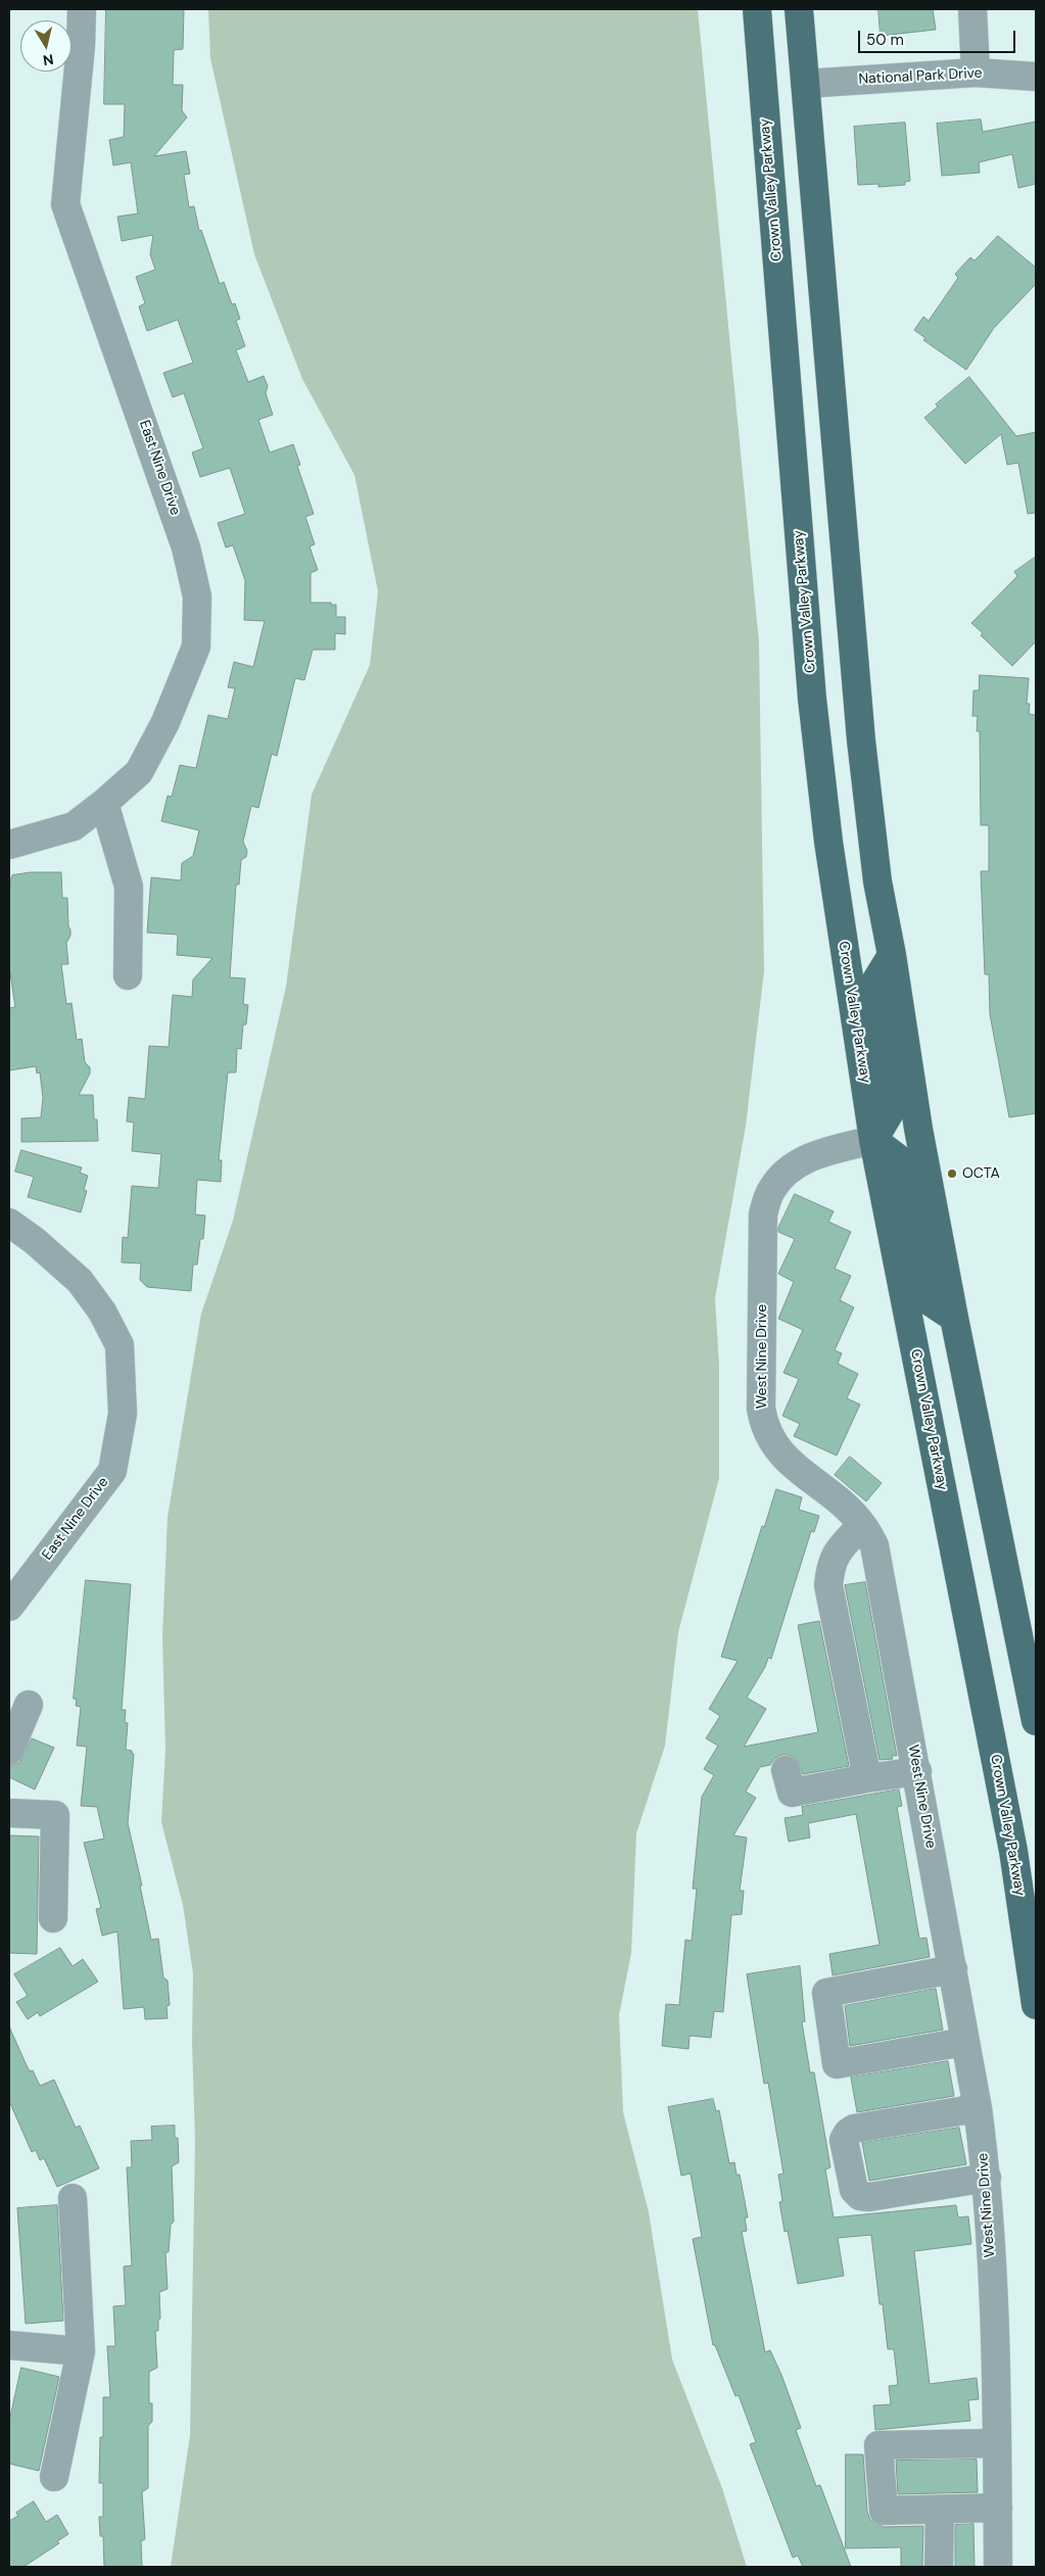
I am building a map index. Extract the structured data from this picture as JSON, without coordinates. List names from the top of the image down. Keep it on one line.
{"streets":{"main road":["Crown Valley Parkway"],"street":["National Park Drive","East Nine Drive","West Nine Drive"]},"crossings":[["Crown Valley Parkway","West Nine Drive"]],"places":["OCTA"],"scale_bar":"50 m","north":"bottom"}
